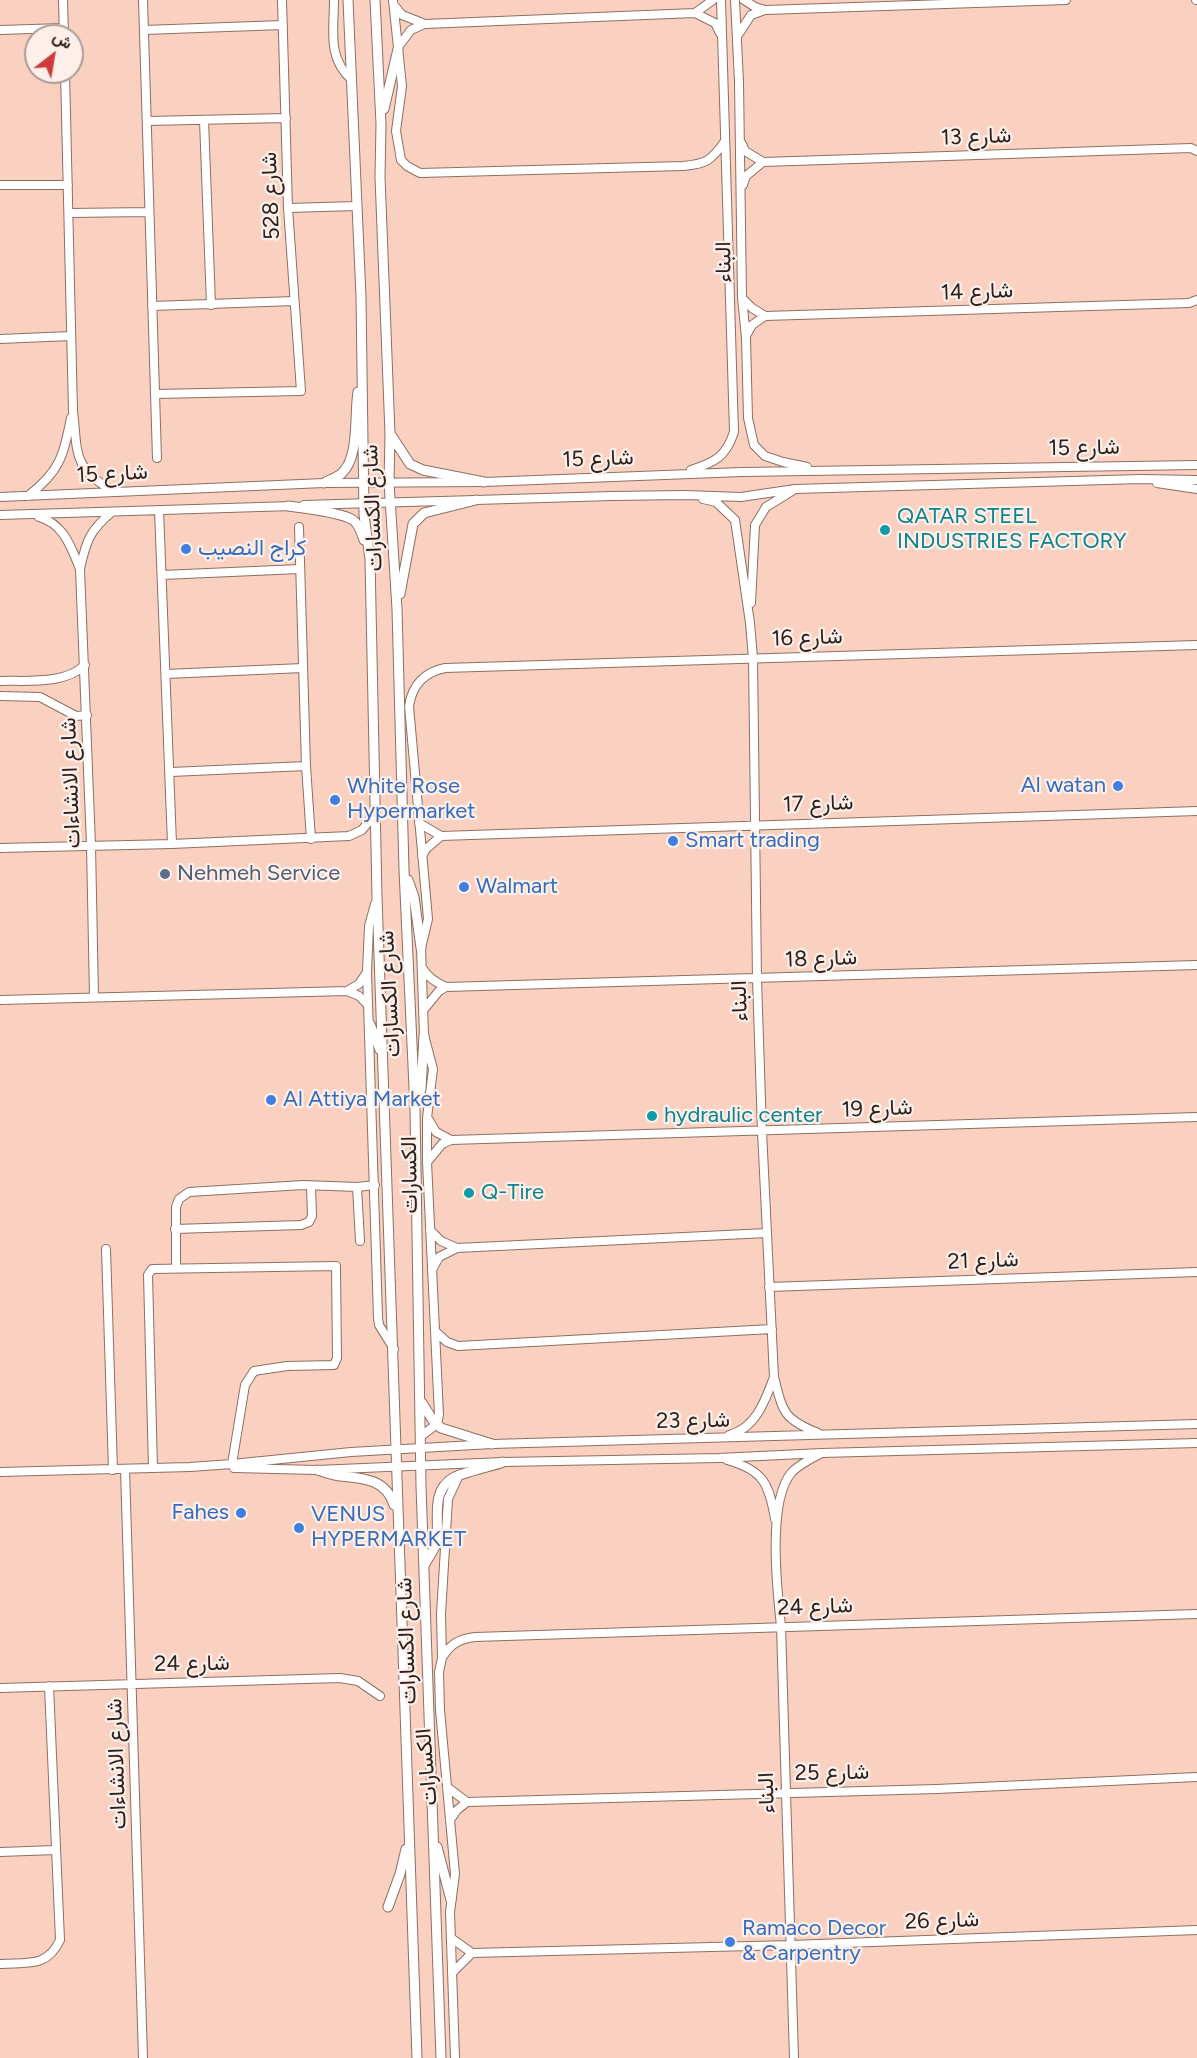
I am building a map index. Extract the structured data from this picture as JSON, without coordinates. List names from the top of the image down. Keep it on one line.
{"streets":{"street":["شارع 13","شارع 528","البناء","شارع 14","شارع 15","شارع الكسارات","شارع 16","شارع الانشاءات","شارع 17","شارع 18","شارع 19","الكسارات","شارع 21","شارع 23","شارع 24","شارع 25","شارع 26"]},"crossings":[["البناء","شارع 15"],["البناء","شارع 16"],["البناء","شارع 17"],["البناء","شارع 18"],["البناء","شارع 19"],["البناء","شارع 21"],["البناء","شارع 23"],["البناء","شارع 24"],["البناء","شارع 25"],["البناء","شارع 26"],["شارع 15","شارع الكسارات"],["شارع 15","شارع الانشاءات"],["شارع الكسارات","الكسارات"],["شارع الكسارات","شارع 23"],["شارع 16","الكسارات"],["شارع الانشاءات","شارع 23"],["شارع الانشاءات","شارع 24"],["الكسارات","شارع 24"]],"places":["QATAR STEEL INDUSTRIES FACTORY","كراج النصيب","Al watan","White Rose Hypermarket","Smart trading","Nehmeh Service","Walmart","Al Attiya Market","hydraulic center","Q-Tire","Fahes","VENUS HYPERMARKET","Ramaco Decor & Carpentry"],"north":"top right"}
